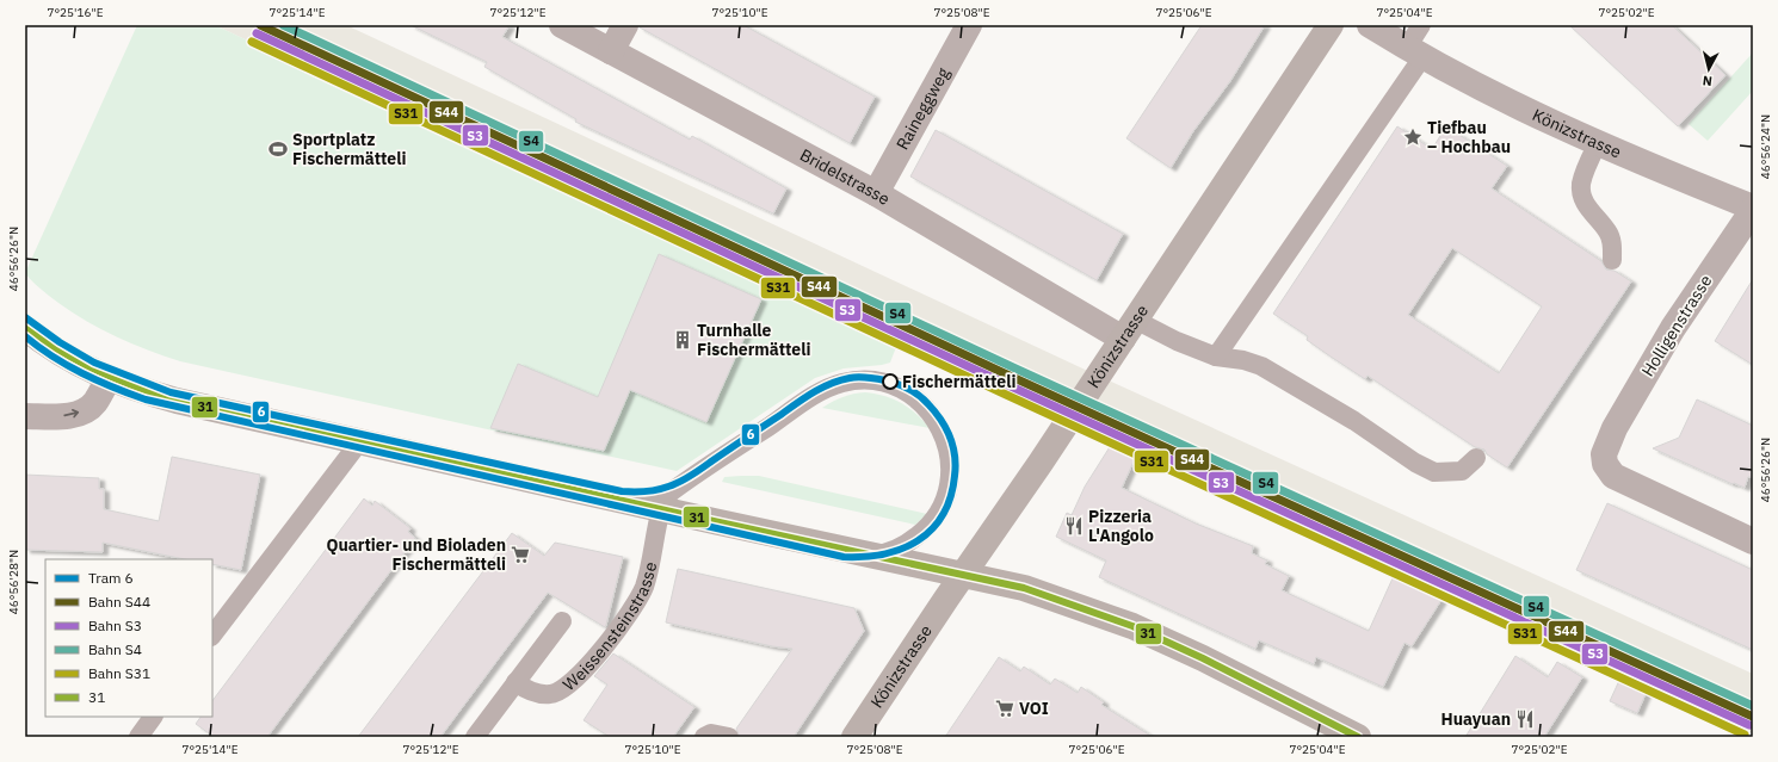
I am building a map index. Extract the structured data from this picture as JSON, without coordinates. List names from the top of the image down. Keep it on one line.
{"streets":{"main road":["Könizstrasse"],"street":["Raineggweg","Bridelstrasse","Holligenstrasse"],"lane":["Weissensteinstrasse"]},"crossings":[["Raineggweg","Bridelstrasse"],["Könizstrasse","Bridelstrasse"],["Könizstrasse","Holligenstrasse"]],"places":{"place":["Tiefbau – Hochbau"],"sports":["Sportplatz Fischermätteli"],"building":["Turnhalle Fischermätteli"],"other":["Fischermätteli"],"restaurant":["Pizzeria L'Angolo","Huayuan"],"supermarket":["Quartier- und Bioladen Fischermätteli","VOI"]},"lines":["rail line S44","rail line S4","rail line S3","rail line S31","tram line 6","transit line 31"],"legend":["Tram 6","Bahn S44","Bahn S3","Bahn S4","Bahn S31","31"],"north":"bottom","coordinates":["7°25'16\"E","7°25'14\"E","7°25'12\"E","7°25'10\"E","7°25'08\"E","7°25'06\"E","7°25'04\"E","7°25'02\"E","46°56'24\"N","46°56'26\"N","46°56'28\"N"]}
